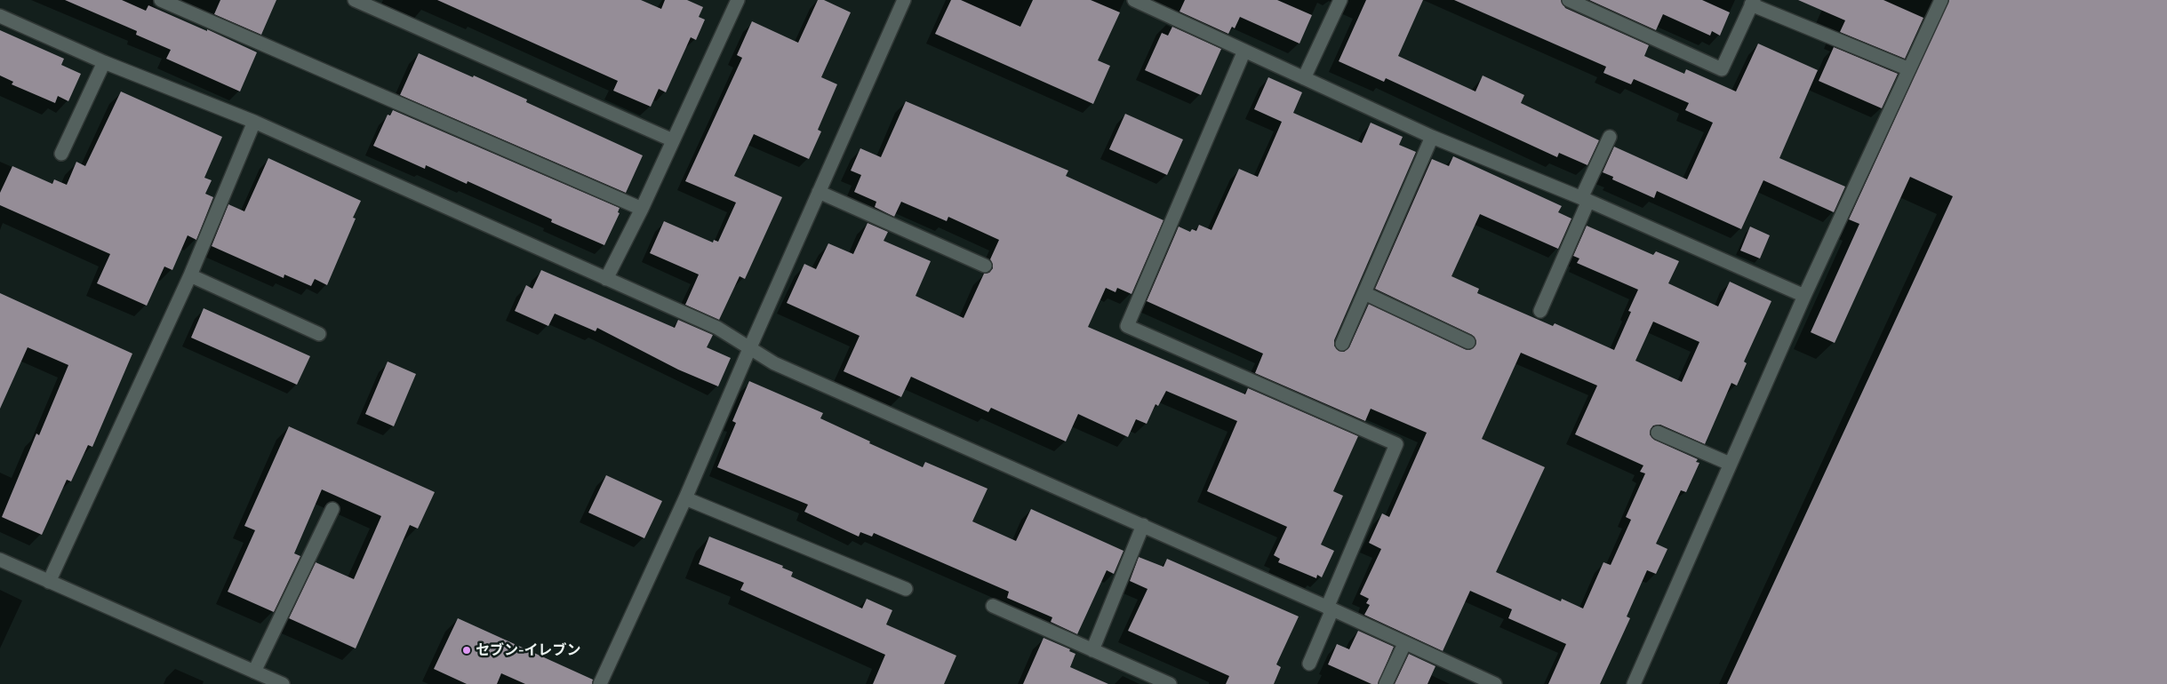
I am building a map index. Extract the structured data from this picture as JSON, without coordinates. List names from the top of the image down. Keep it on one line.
{"places":["セブン-イレブン"]}
